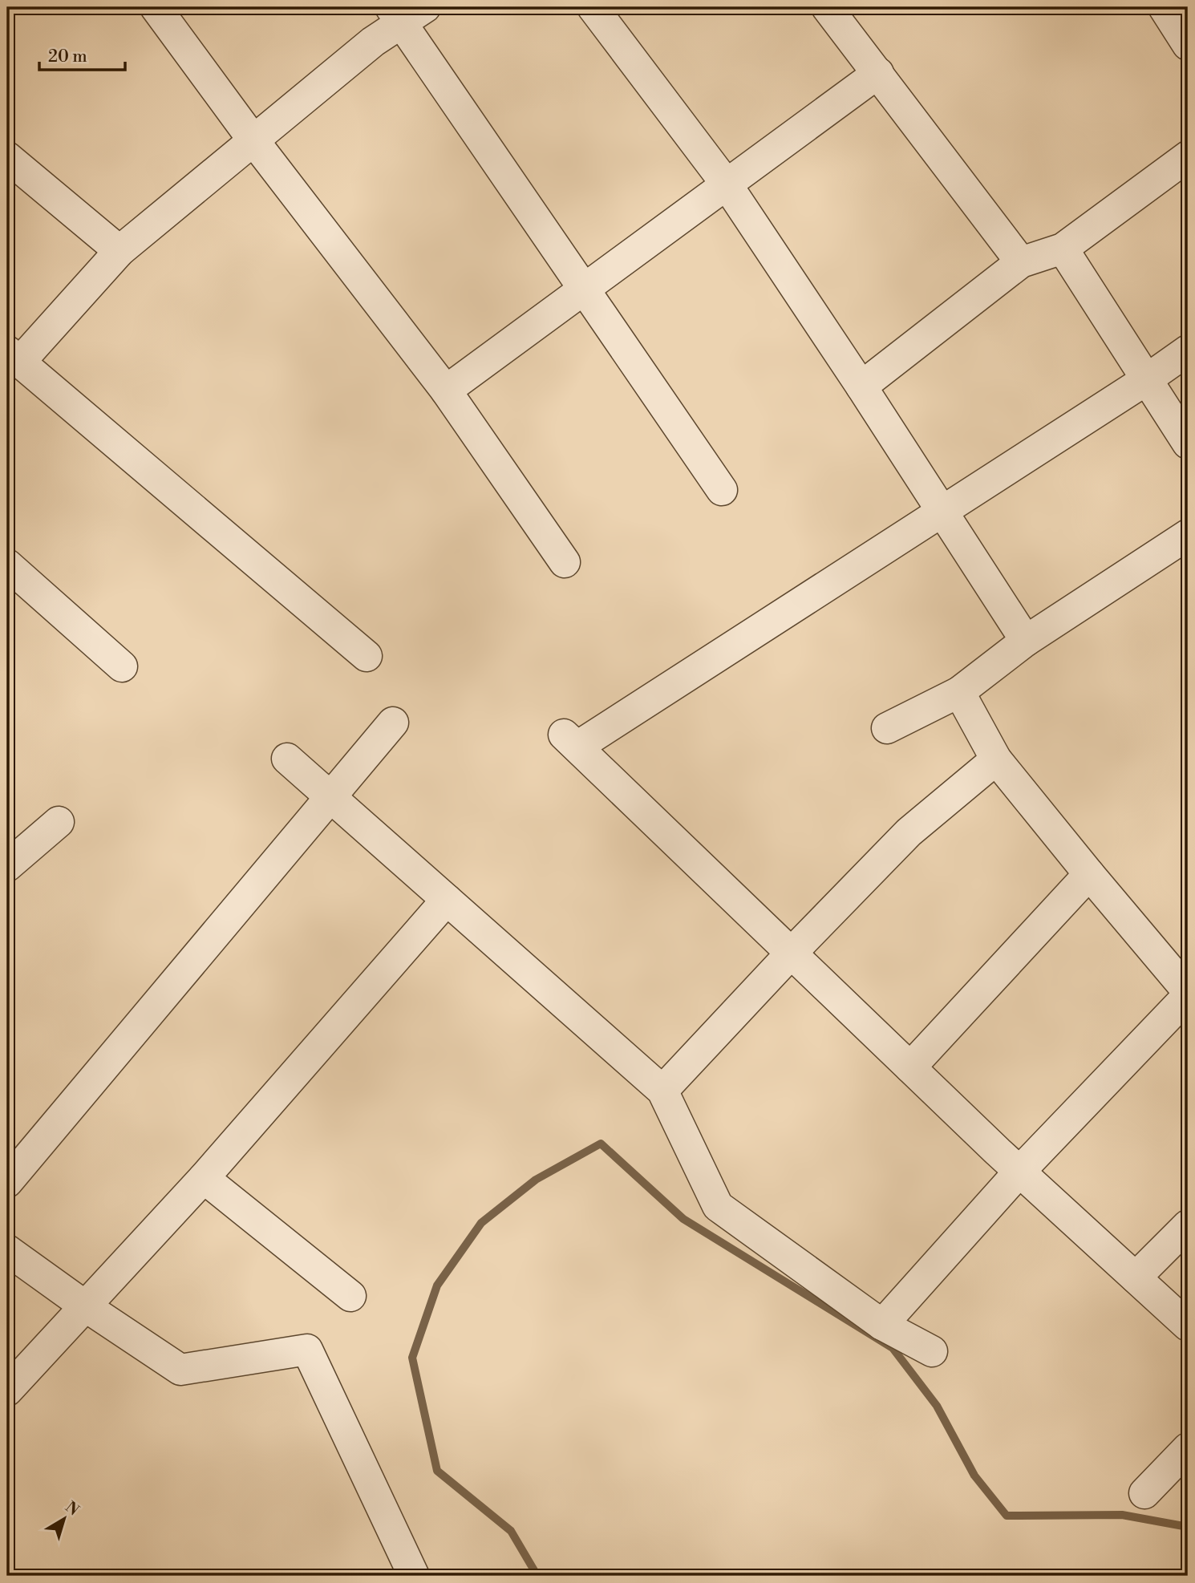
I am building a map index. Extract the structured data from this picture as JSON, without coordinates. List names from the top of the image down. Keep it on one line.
{"scale_bar":"20 m","north":"top right"}
